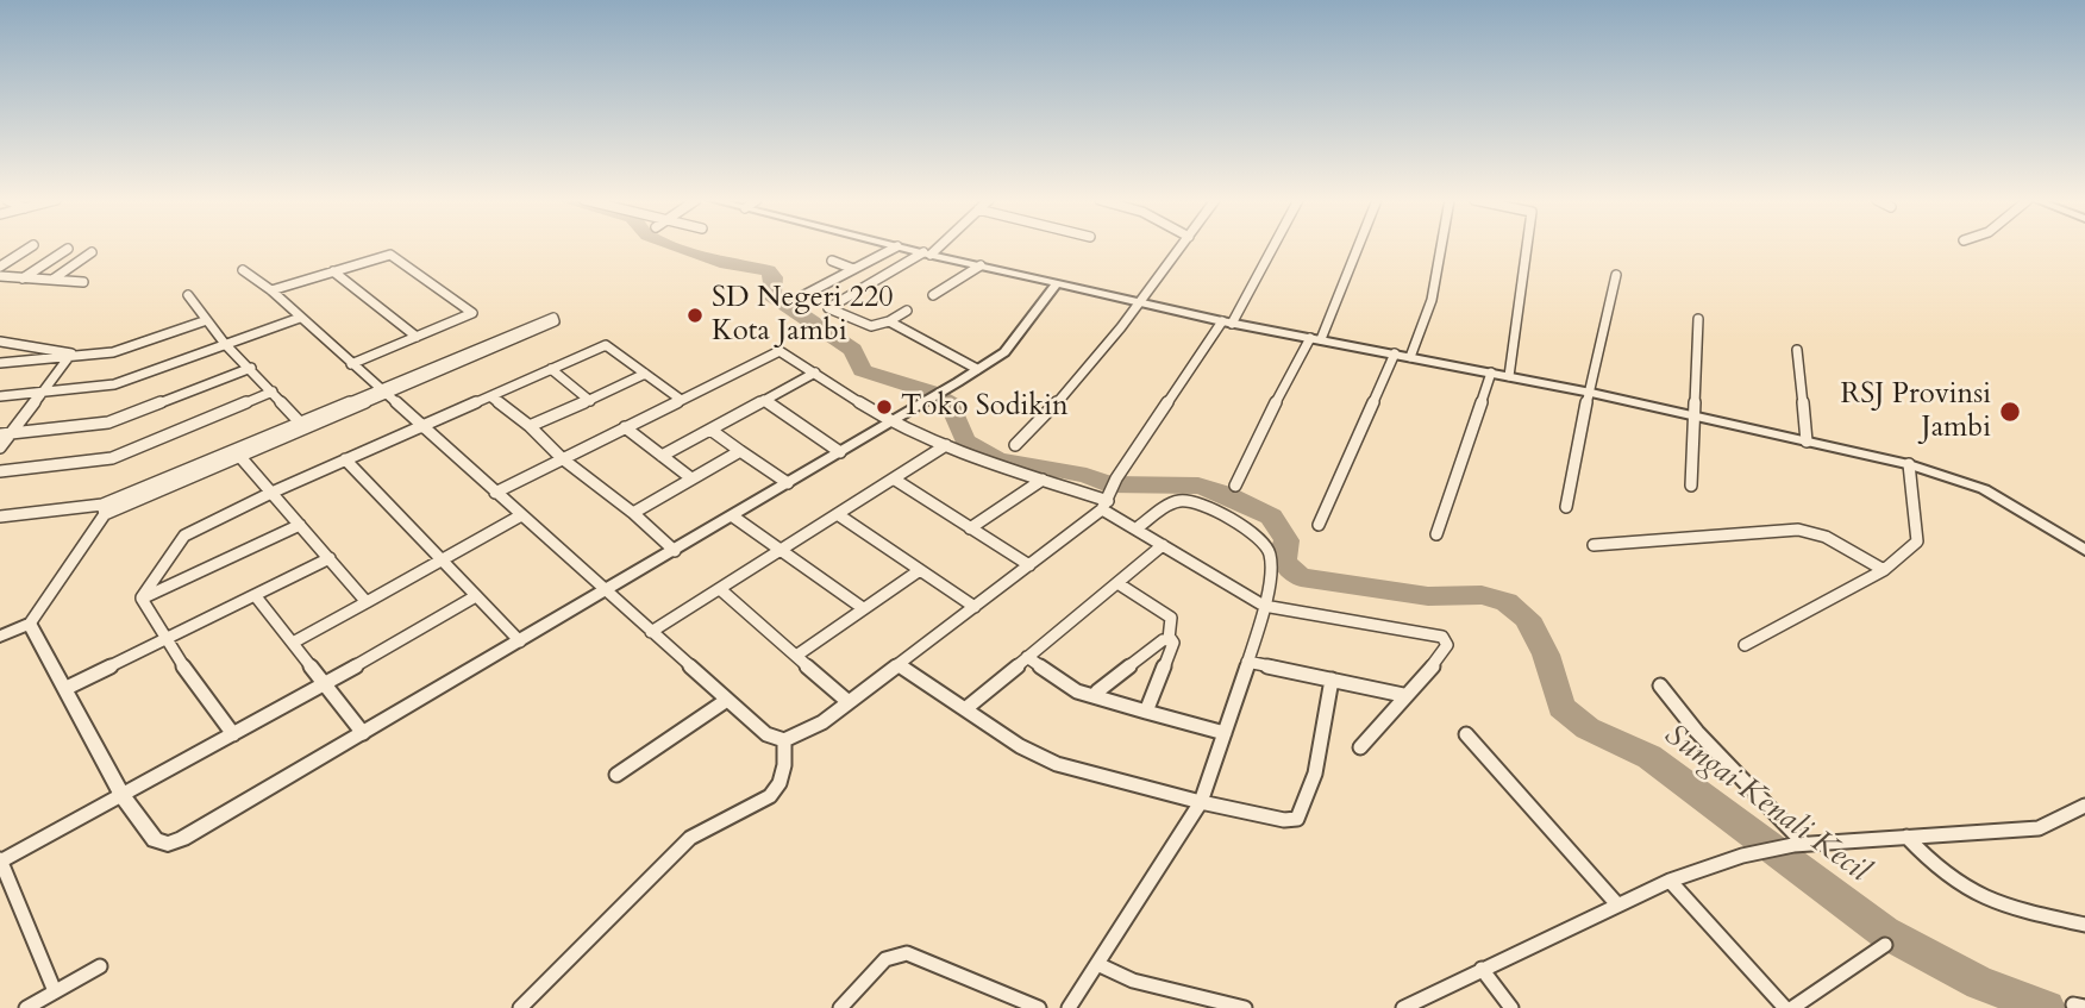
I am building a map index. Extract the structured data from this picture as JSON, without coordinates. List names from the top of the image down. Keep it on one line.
{"water":["Sungai Kenali Kecil"],"places":["SD Negeri 220 Kota Jambi","Toko Sodikin","RSJ Provinsi Jambi"]}
